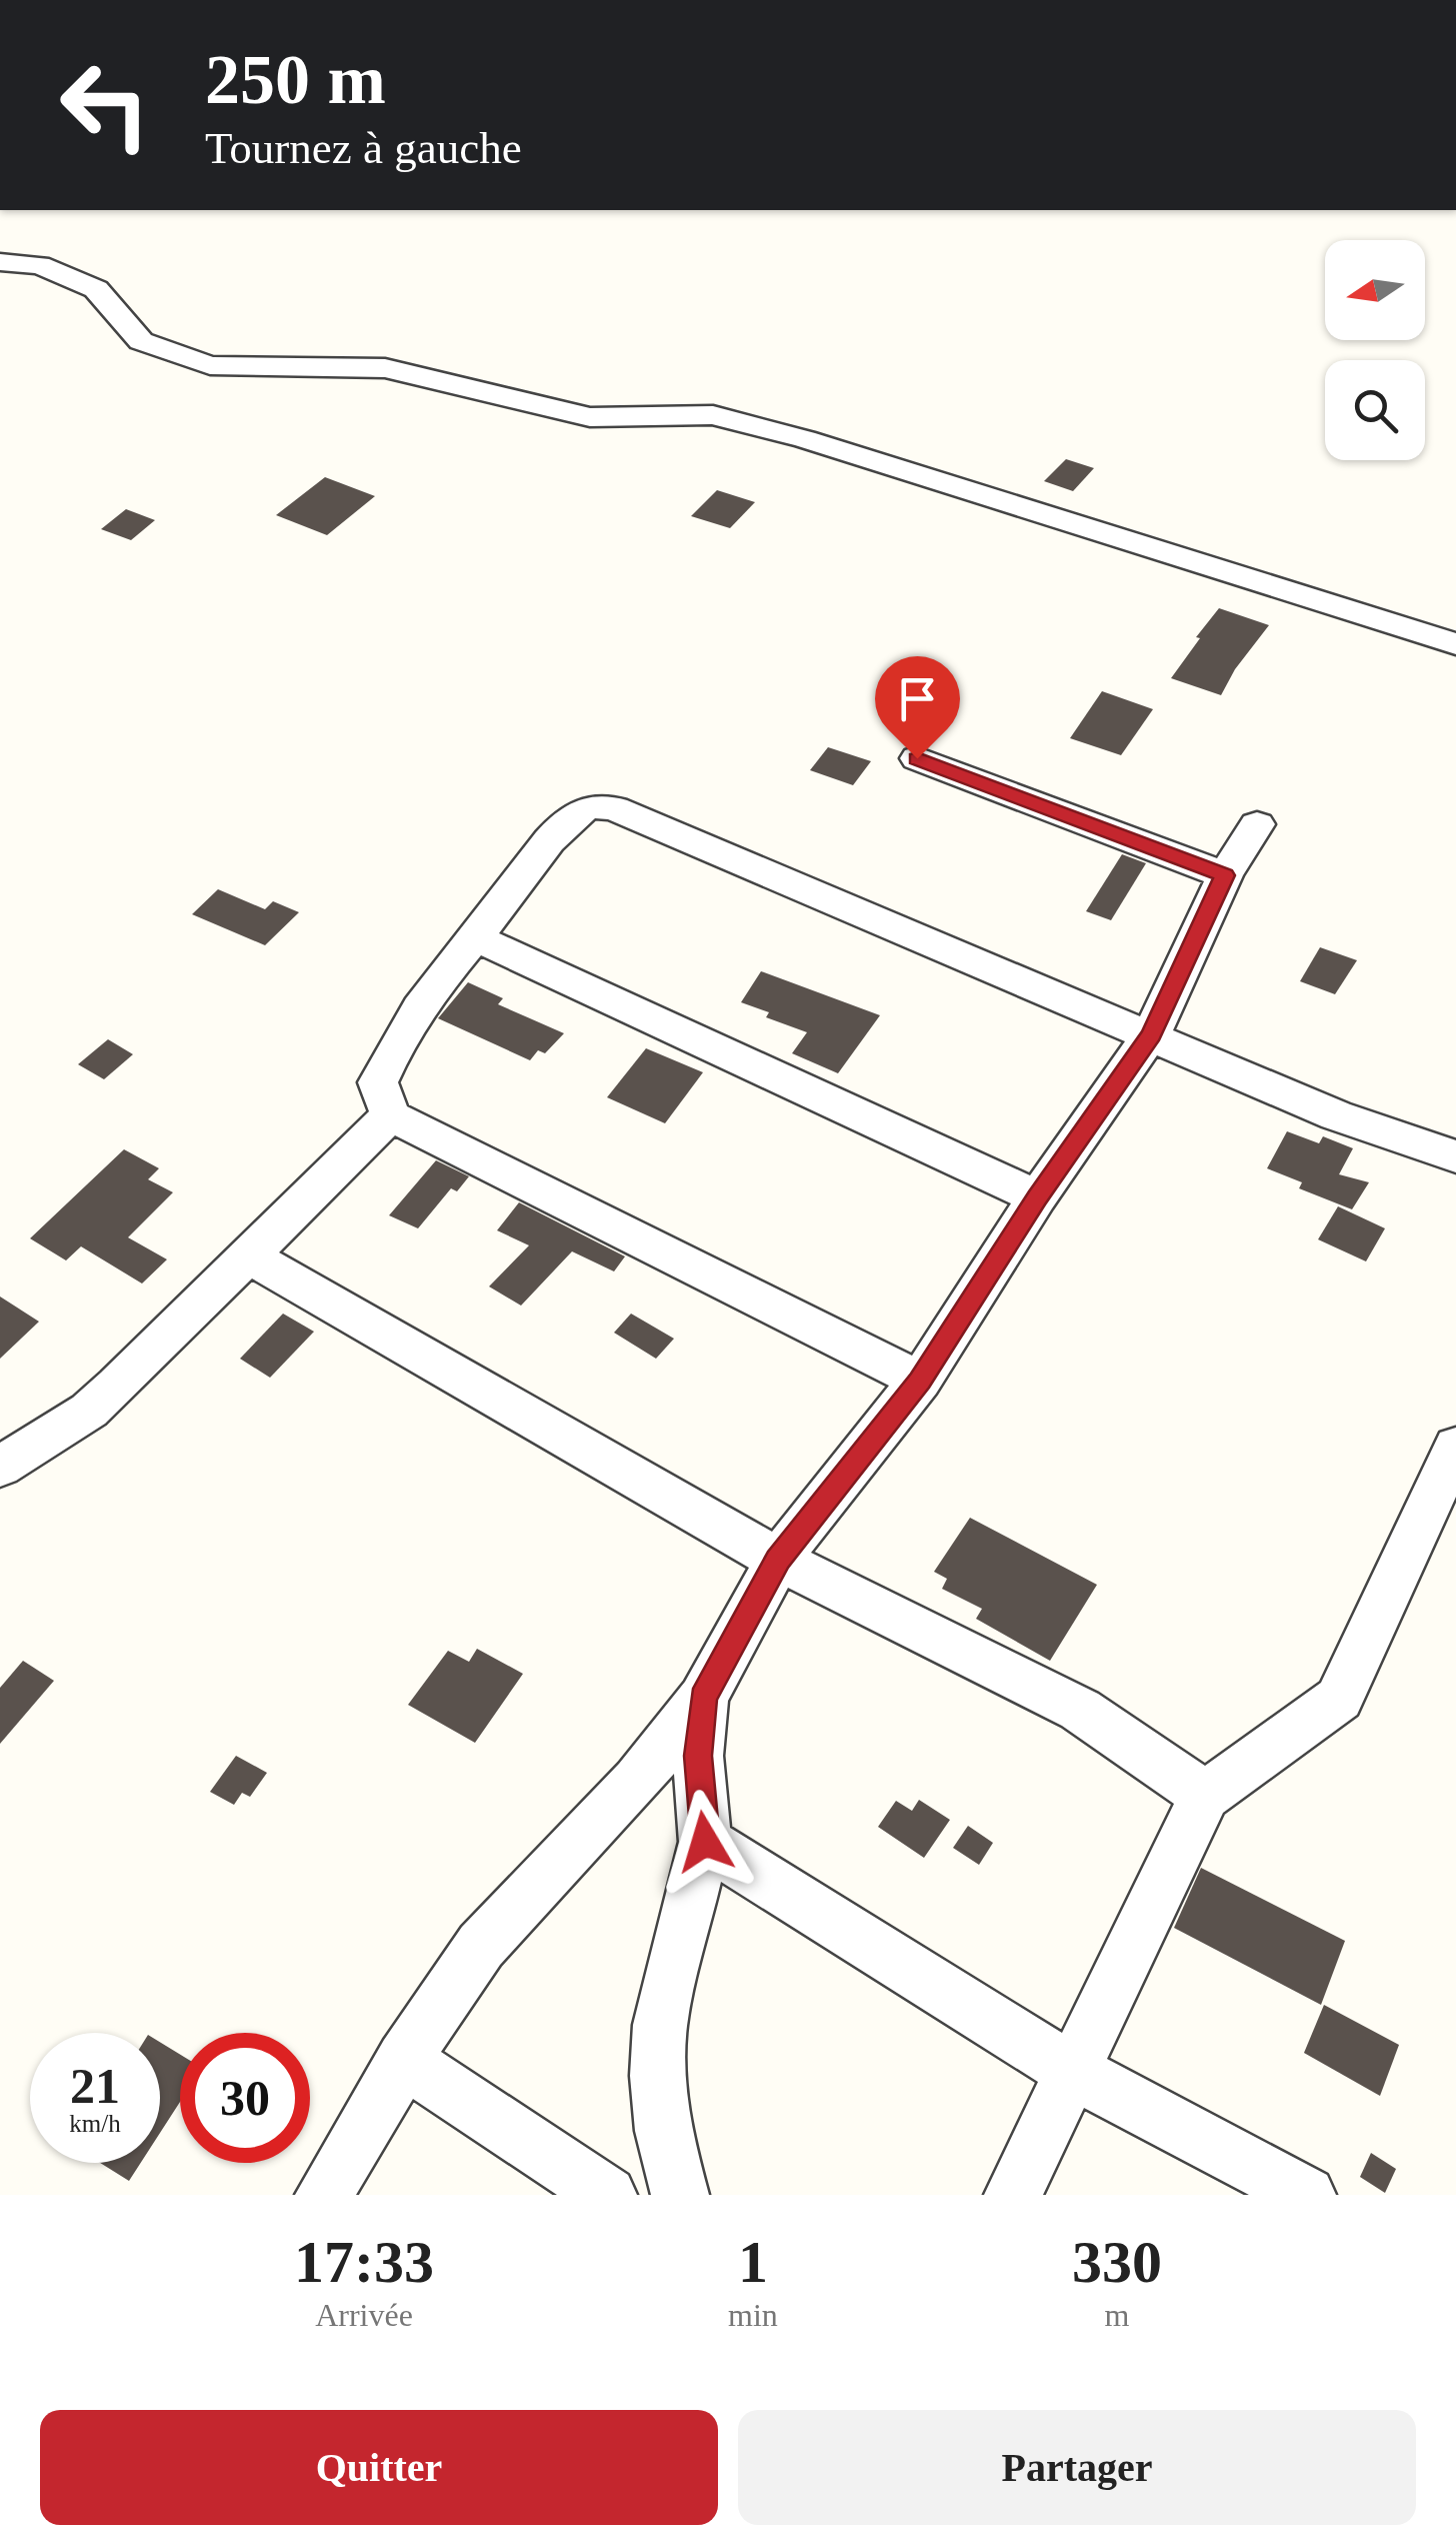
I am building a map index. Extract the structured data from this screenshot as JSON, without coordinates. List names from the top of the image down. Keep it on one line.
{"north":"left","page":{"turn":["250 m","Tournez à gauche"],"speed":"21 km/h","limit":"30","eta":["17:33","Arrivée","1","min","330","m"],"buttons":["Quitter","Partager"]}}
